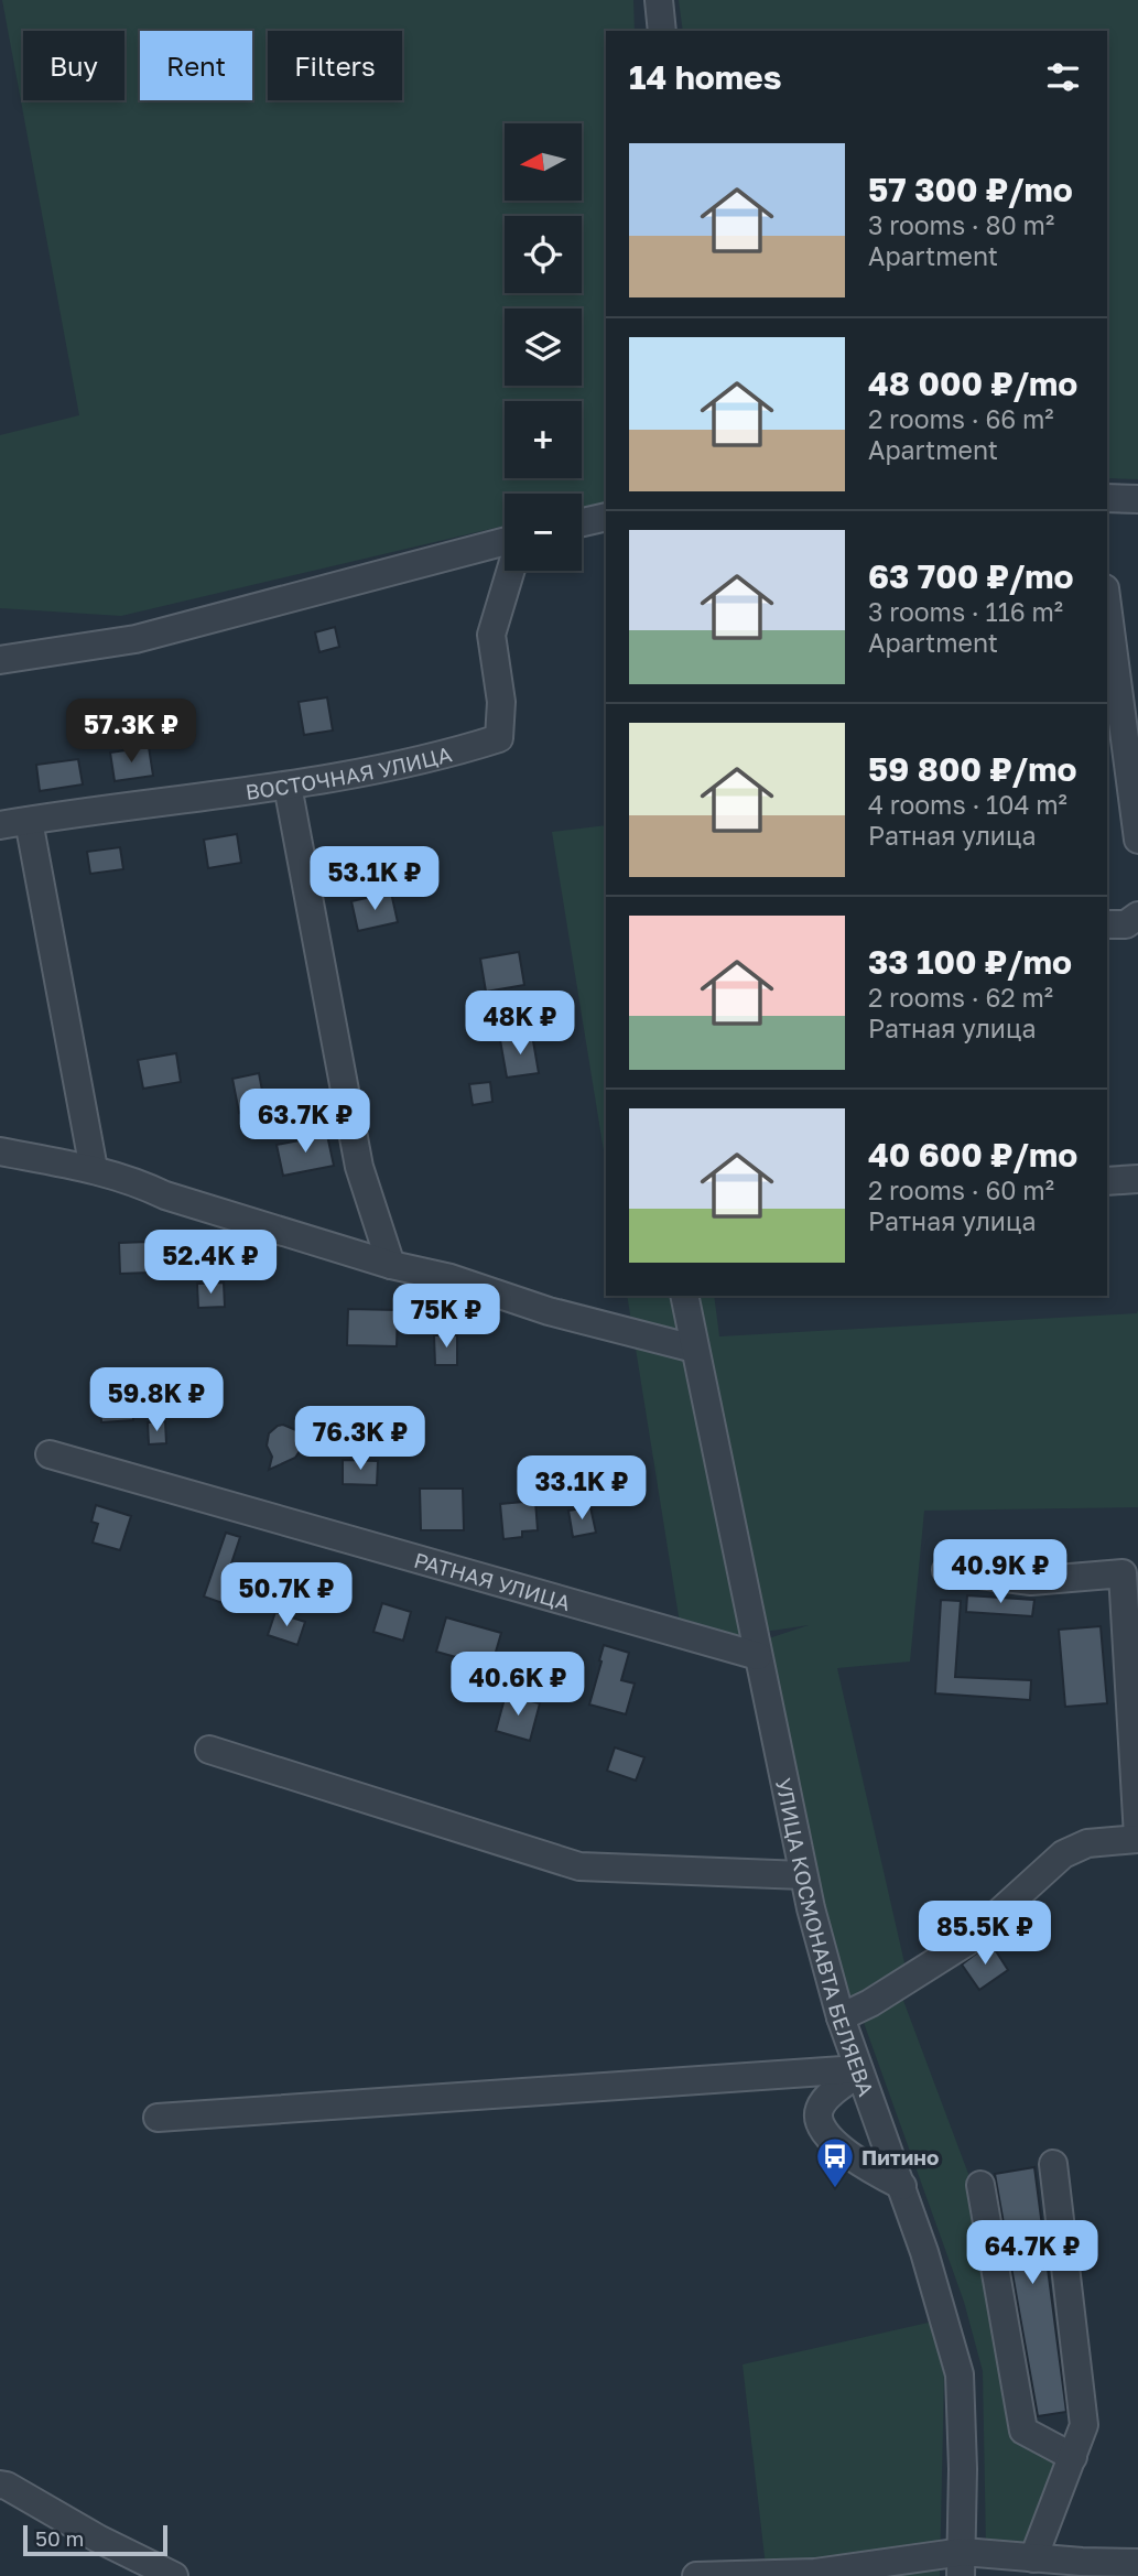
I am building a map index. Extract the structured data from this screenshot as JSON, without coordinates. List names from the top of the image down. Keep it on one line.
{"streets":{"street":["ВОСТОЧНАЯ УЛИЦА","РАТНАЯ УЛИЦА","УЛИЦА КОСМОНАВТА БЕЛЯЕВА"]},"crossings":[["РАТНАЯ УЛИЦА","УЛИЦА КОСМОНАВТА БЕЛЯЕВА"]],"places":{"bus stop":["Питино"]},"scale_bar":"50 m","north":"left","page":{"chip":["Buy","Rent","Filters"],"heading":"14 homes","map_buttons":["+","−"],"list":[{"name":"57 300 ₽/mo","note":"3 rooms · 80 m² · Apartment"},{"name":"48 000 ₽/mo","note":"2 rooms · 66 m² · Apartment"},{"name":"63 700 ₽/mo","note":"3 rooms · 116 m² · Apartment"},{"name":"59 800 ₽/mo","note":"4 rooms · 104 m² · Ратная улица"},{"name":"33 100 ₽/mo","note":"2 rooms · 62 m² · Ратная улица"},{"name":"40 600 ₽/mo","note":"2 rooms · 60 m² · Ратная улица"}],"price":["57.3K ₽","53.1K ₽","48K ₽","63.7K ₽","52.4K ₽","75K ₽","59.8K ₽","76.3K ₽","33.1K ₽","40.9K ₽","50.7K ₽","40.6K ₽","85.5K ₽","64.7K ₽"],"scale":"50 m"}}
